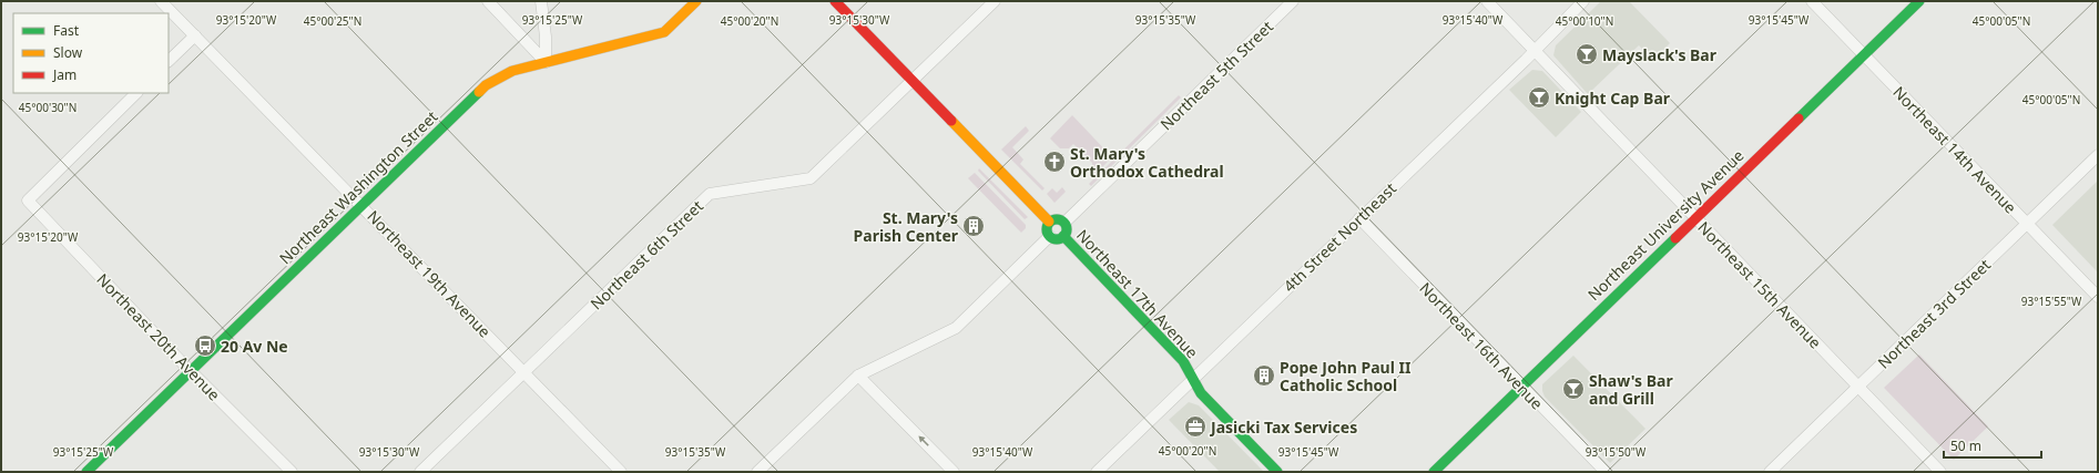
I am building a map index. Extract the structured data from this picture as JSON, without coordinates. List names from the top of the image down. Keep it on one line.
{"streets":{"street":["Northeast 5th Street","Northeast 14th Avenue","Northeast Washington Street","Northeast University Avenue","4th Street Northeast","Northeast 6th Street","Northeast 19th Avenue","Northeast 15th Avenue","Northeast 17th Avenue","Northeast 3rd Street","Northeast 20th Avenue","Northeast 16th Avenue"]},"crossings":[["Northeast 5th Street","Northeast 17th Avenue"],["Northeast 14th Avenue","Northeast University Avenue"],["Northeast 14th Avenue","Northeast 3rd Street"],["Northeast Washington Street","Northeast 19th Avenue"],["Northeast Washington Street","Northeast 20th Avenue"],["Northeast University Avenue","Northeast 15th Avenue"],["Northeast University Avenue","Northeast 16th Avenue"],["4th Street Northeast","Northeast 15th Avenue"],["4th Street Northeast","Northeast 17th Avenue"],["4th Street Northeast","Northeast 16th Avenue"],["Northeast 6th Street","Northeast 19th Avenue"],["Northeast 15th Avenue","Northeast 3rd Street"]],"places":{"bar":["Mayslack's Bar","Knight Cap Bar","Shaw's Bar and Grill"],"church":["St. Mary's Orthodox Cathedral"],"building":["St. Mary's Parish Center","Pope John Paul II Catholic School"],"bus stop":["20 Av Ne"],"office":["Jasicki Tax Services"]},"legend":["Fast","Slow","Jam"],"scale_bar":"50 m","coordinates":["93°15'20\"W","93°15'25\"W","93°15'30\"W","93°15'35\"W","93°15'40\"W","93°15'45\"W","45°00'25\"N","45°00'20\"N","45°00'10\"N","45°00'05\"N","45°00'30\"N","93°15'55\"W","93°15'50\"W"]}
